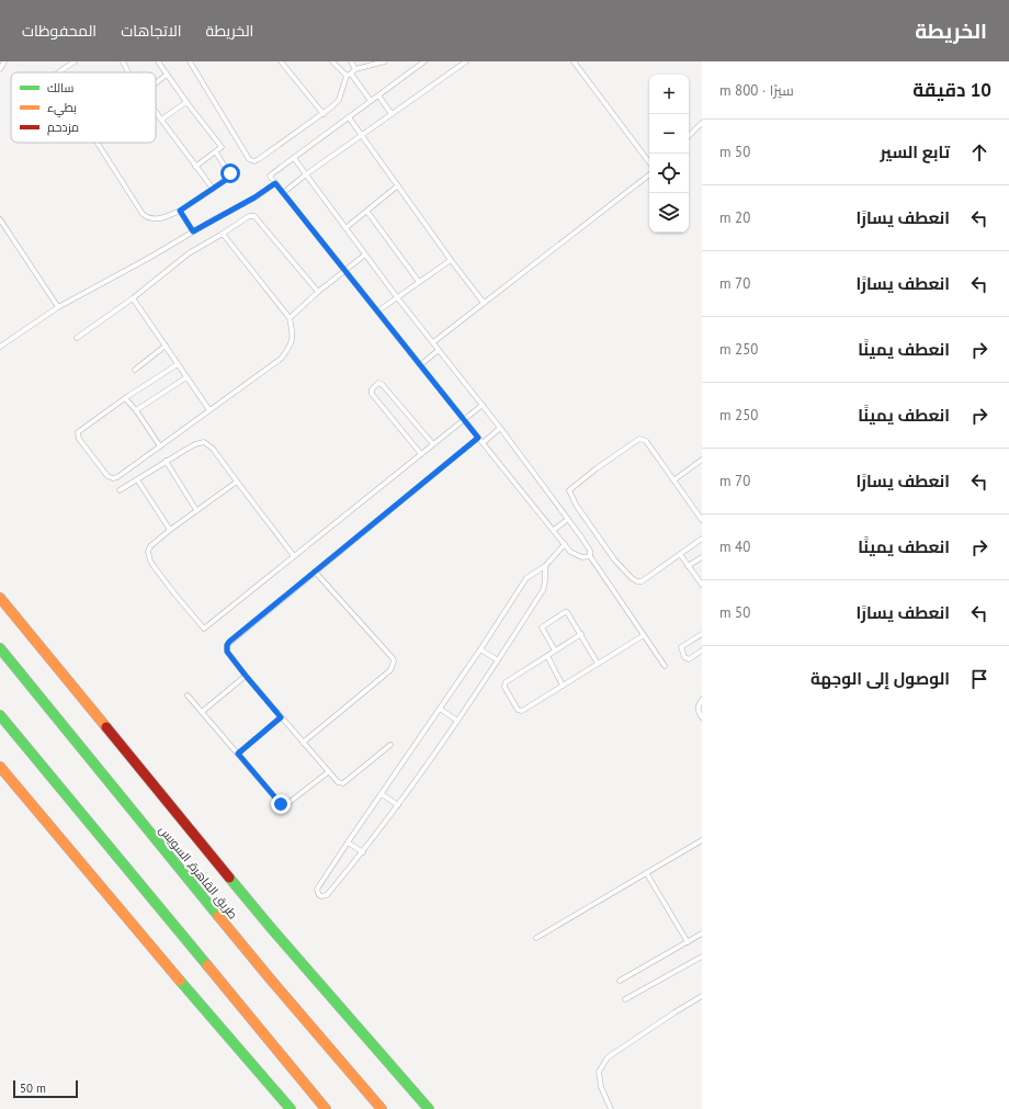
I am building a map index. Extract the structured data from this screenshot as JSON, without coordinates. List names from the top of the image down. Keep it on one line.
{"streets":{"highway":["طريق القاهرة, السويس"]},"legend":["سالك","بطيء","مزدحم"],"scale_bar":"50 m","page":{"header":"الخريطة","nav":["الخريطة","الاتجاهات","المحفوظات"],"heading":["10 دقيقة","سيرًا · 800 m"],"map_buttons":["+","−"],"list":[["تابع السير","50 m"],["انعطف يسارًا","20 m"],["انعطف يسارًا","70 m"],["انعطف يمينًا","250 m"],["انعطف يمينًا","250 m"],["انعطف يسارًا","70 m"],["انعطف يمينًا","40 m"],["انعطف يسارًا","50 m"],"الوصول إلى الوجهة"],"scale":"50 m"}}
